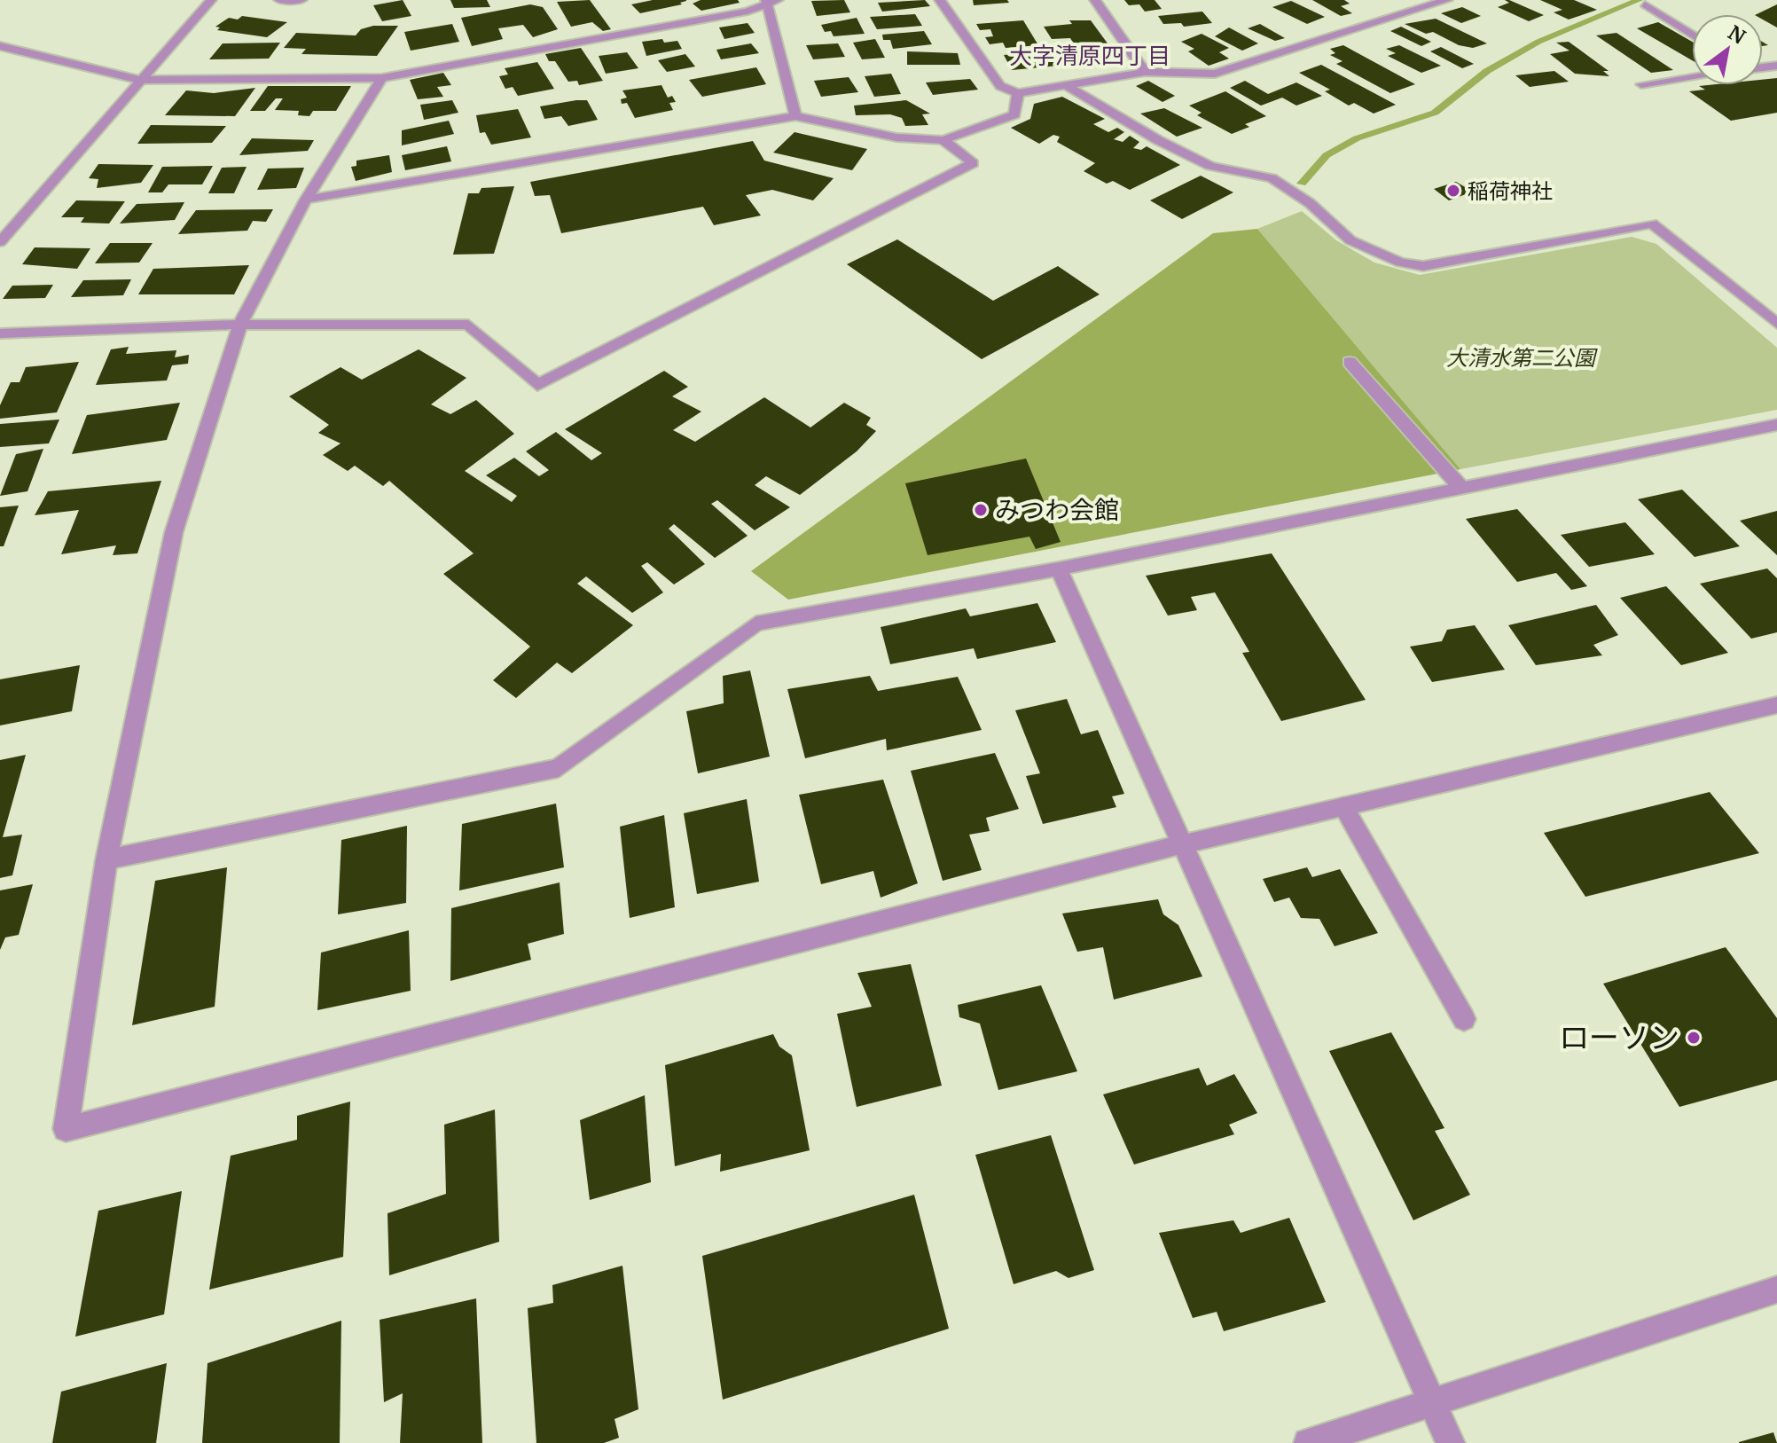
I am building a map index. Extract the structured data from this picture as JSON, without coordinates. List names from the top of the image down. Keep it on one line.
{"districts":["大字清原四丁目"],"parks":["大清水第二公園"],"places":["稲荷神社","みつわ会館","ローソン"],"north":"top right"}
